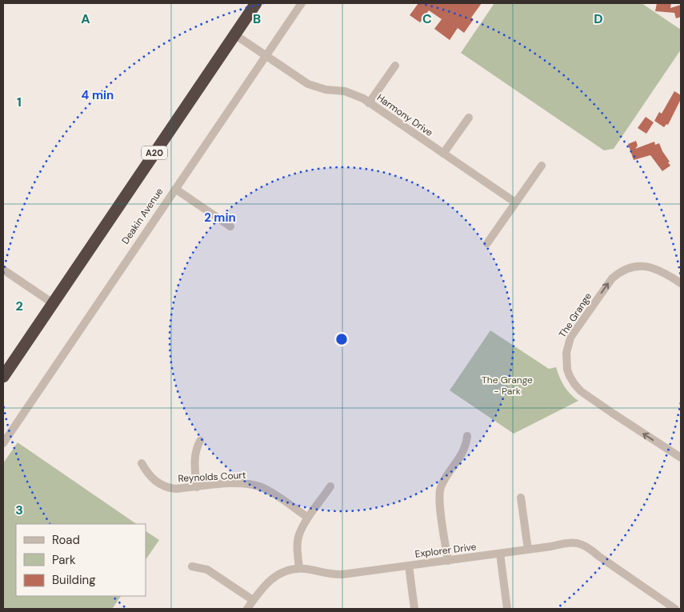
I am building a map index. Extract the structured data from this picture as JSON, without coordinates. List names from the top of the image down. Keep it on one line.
{"streets":{"highway":["A20"],"street":["Harmony Drive","Deakin Avenue","The Grange","Reynolds Court","Explorer Drive"]},"crossings":[["Harmony Drive","A20"],["Harmony Drive","Deakin Avenue"]],"parks":["The Grange - Park"],"legend":["Road","Park","Building"],"grid":{"columns":["A","B","C","D"],"rows":["1","2","3"]},"rings":["4 min","2 min"]}
